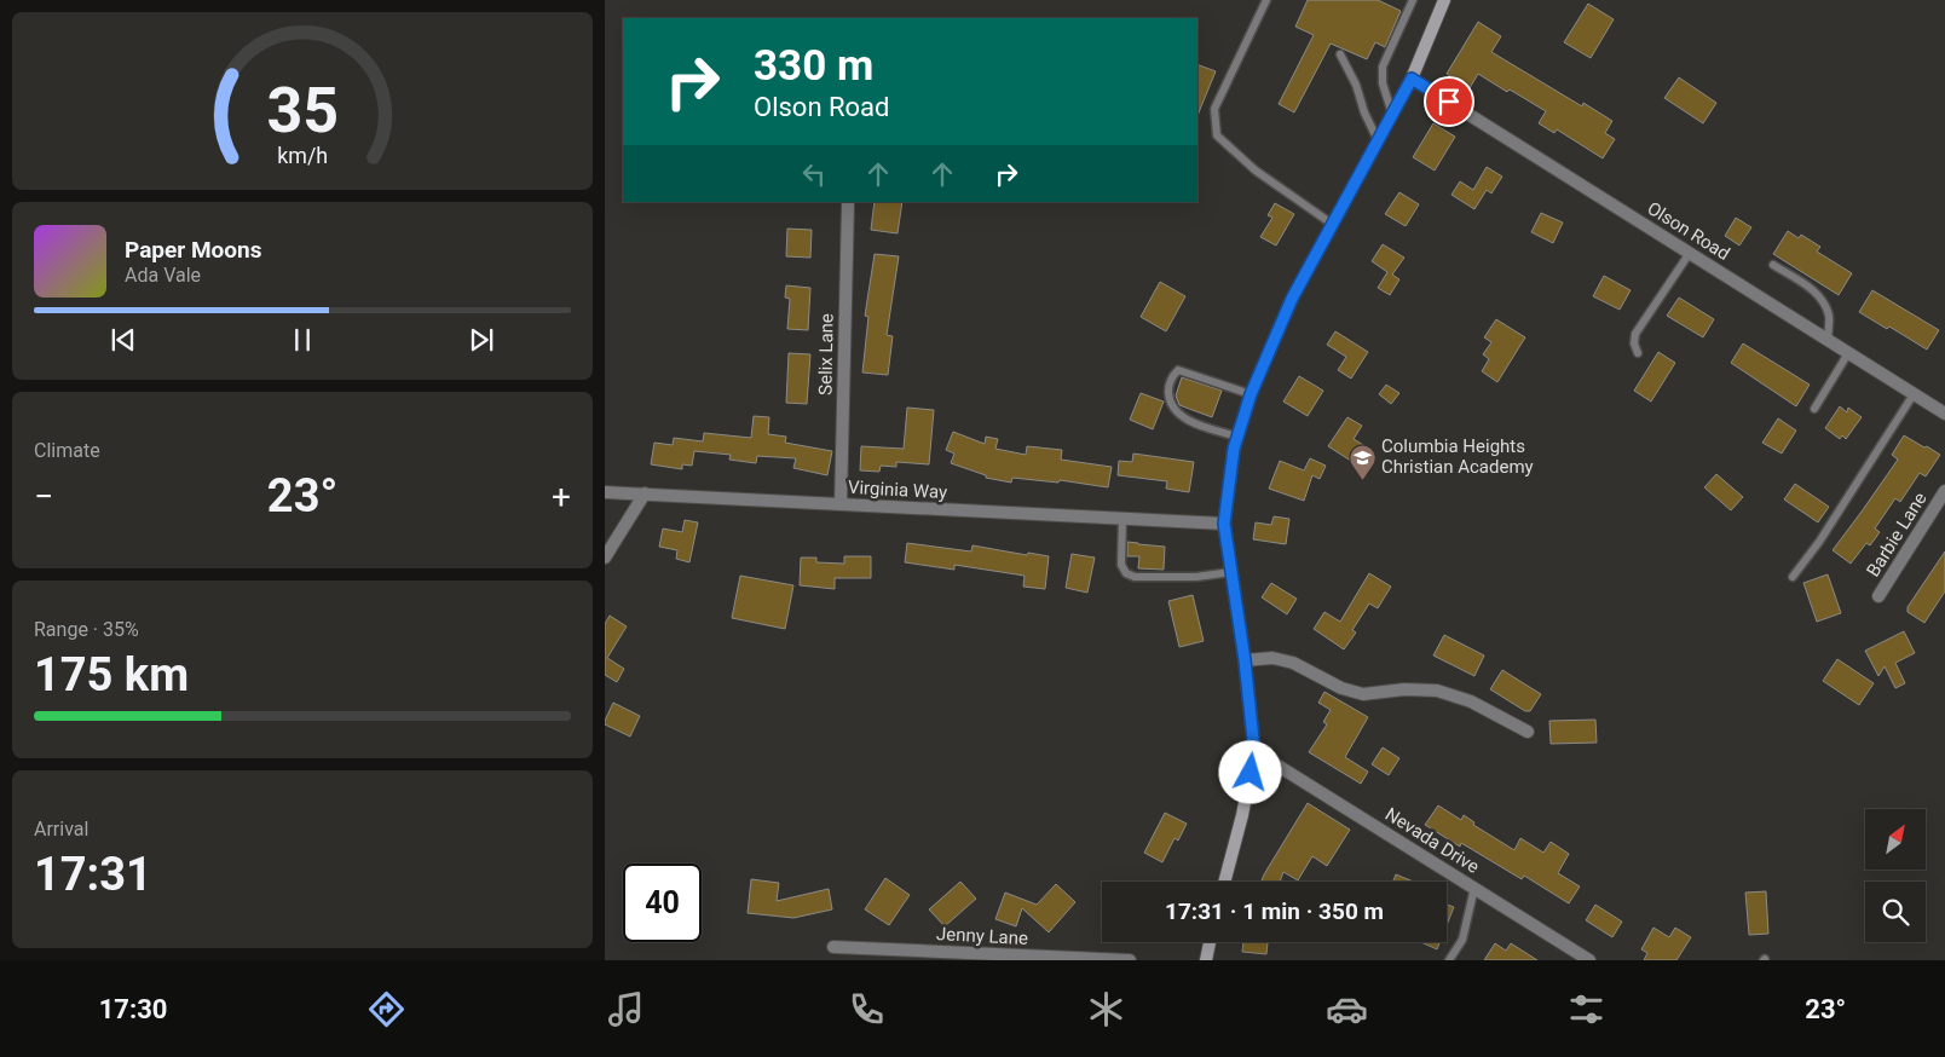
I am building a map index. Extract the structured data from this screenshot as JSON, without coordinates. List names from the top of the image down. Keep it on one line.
{"streets":{"street":["Olson Road","Selix Lane","Virginia Way","Barbie Lane","Nevada Drive","Jenny Lane"]},"crossings":[["Selix Lane","Virginia Way"]],"places":{"school or university":["Columbia Heights Christian Academy"]},"north":"top right","page":{"turn":["330 m","Olson Road"],"song":["Paper Moons","Ada Vale"],"tile":["Climate",["Range · 35%","175 km"],["Arrival","17:31"]],"heat":["−","23°","+"],"limit":"40","trip":"17:31 · 1 min · 350 m","tabs":["17:30","23°"],"gauge":["35","km/h"]}}
